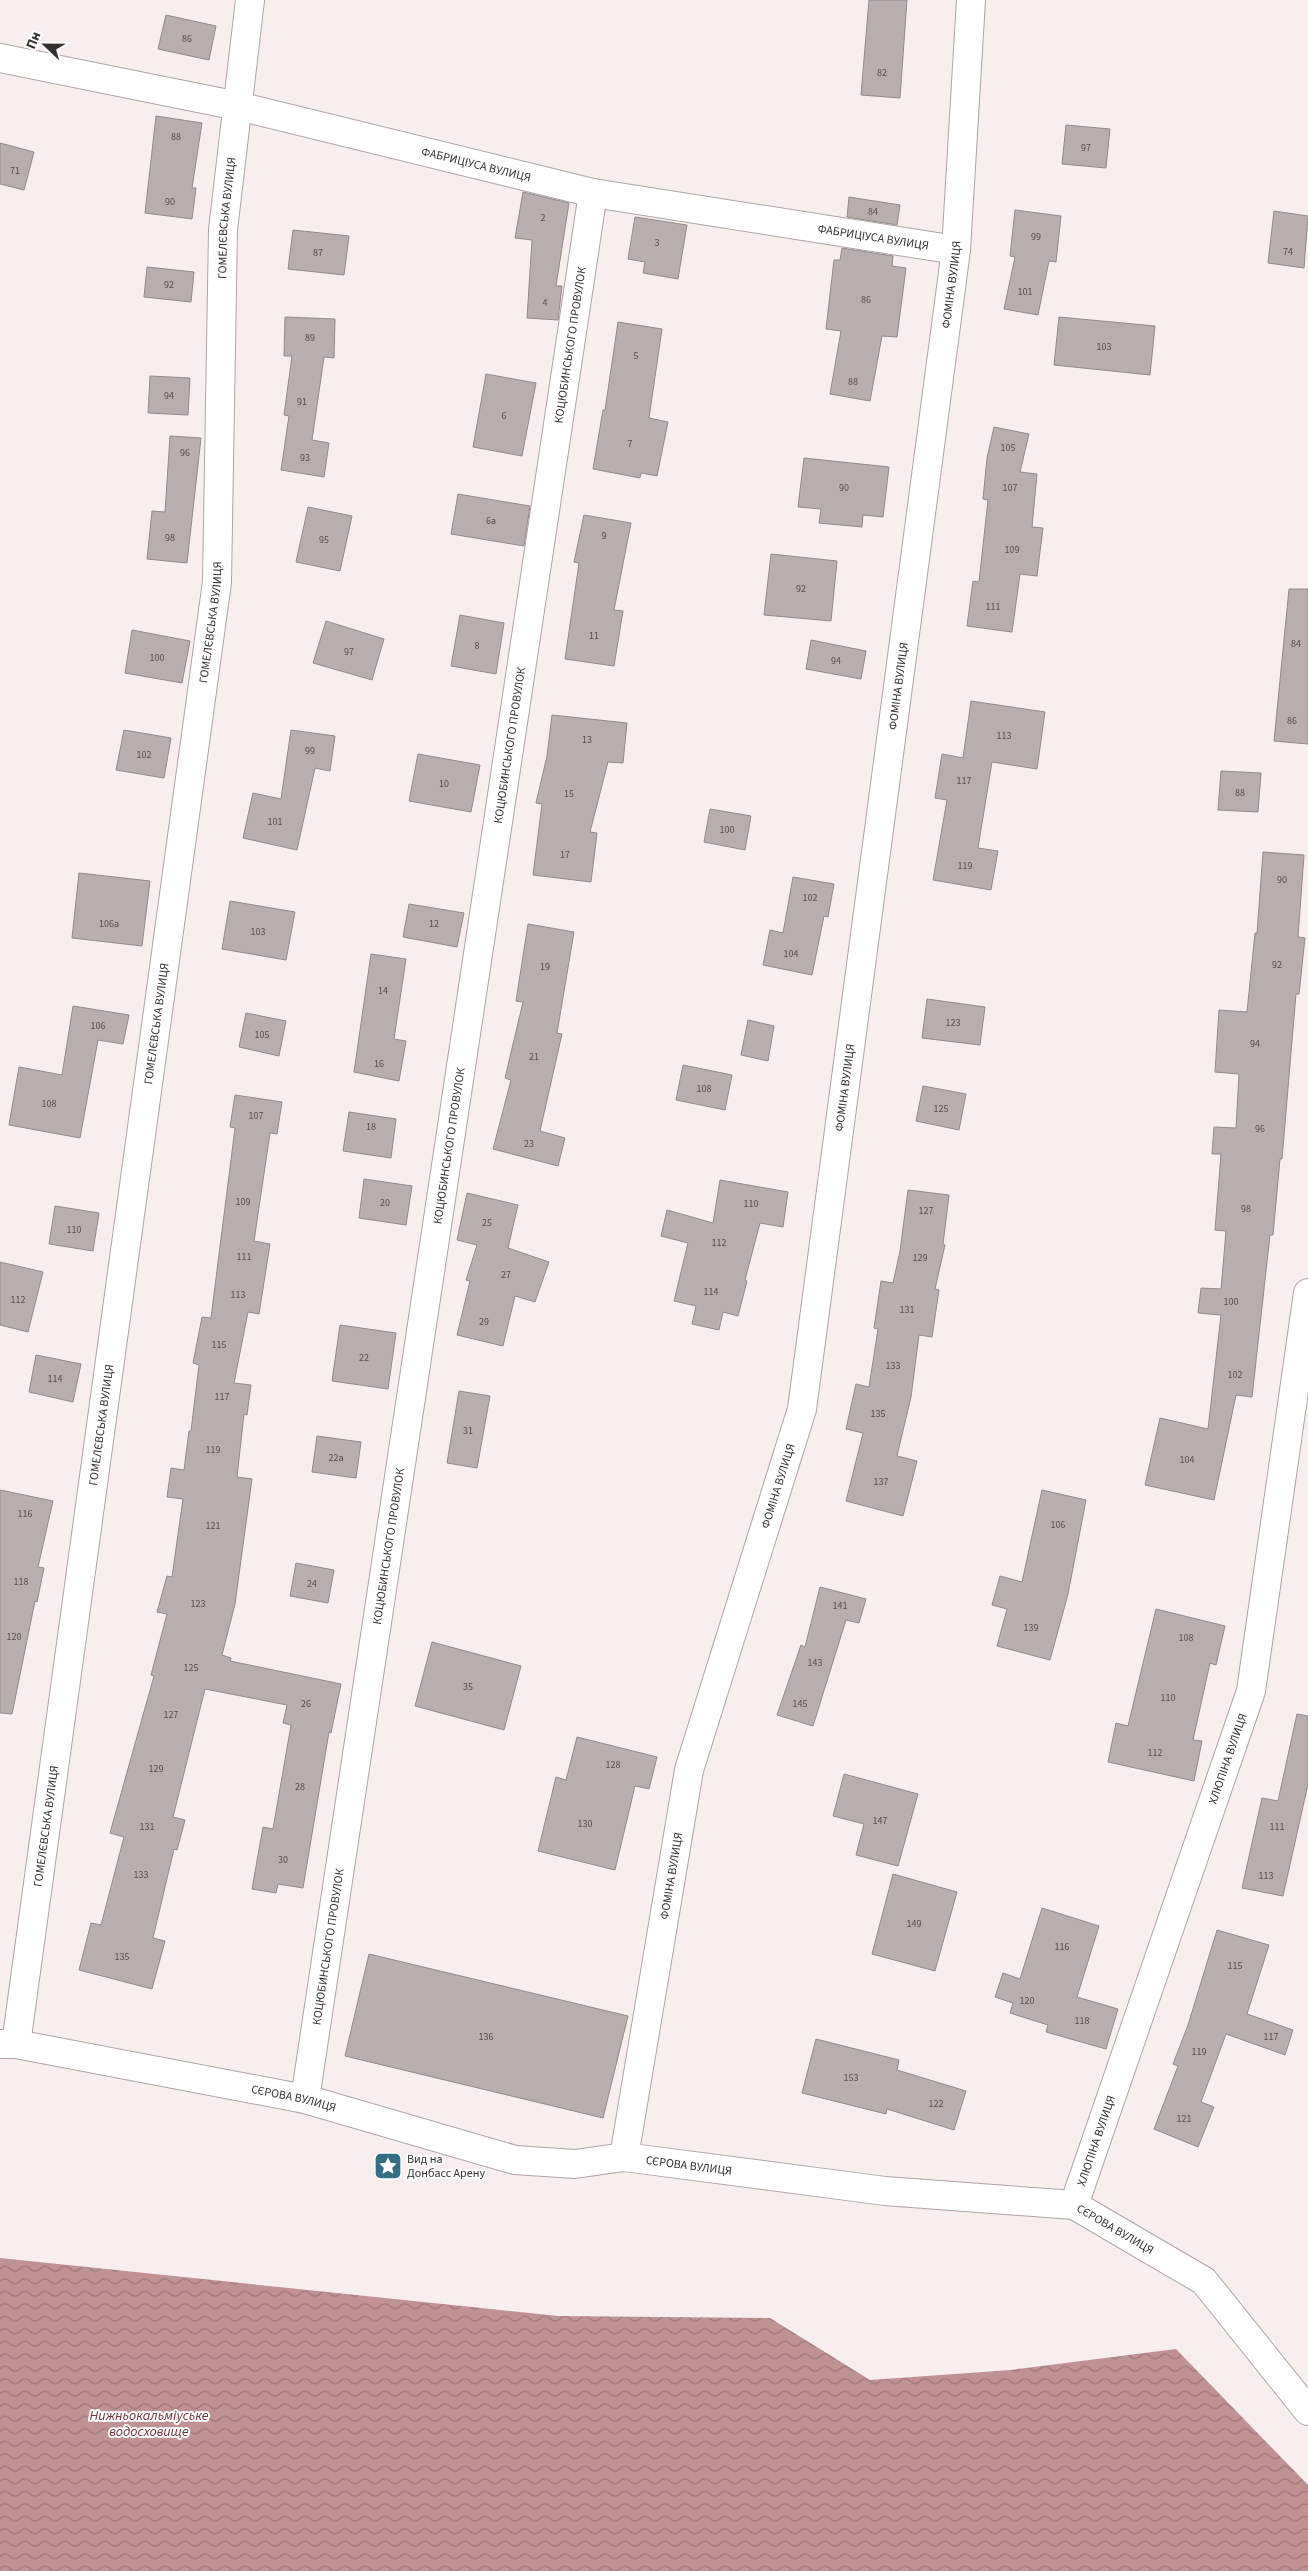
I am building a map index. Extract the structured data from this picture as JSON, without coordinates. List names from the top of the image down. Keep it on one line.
{"streets":{"street":["ФАБРИЦІУСА ВУЛИЦЯ","ГОМЕЛЄВСЬКА ВУЛИЦЯ","ФОМІНА ВУЛИЦЯ","КОЦЮБИНСЬКОГО ПРОВУЛОК","ХЛЮПІНА ВУЛИЦЯ","СЄРОВА ВУЛИЦЯ"]},"crossings":[["ФАБРИЦІУСА ВУЛИЦЯ","ГОМЕЛЄВСЬКА ВУЛИЦЯ"],["ФАБРИЦІУСА ВУЛИЦЯ","ФОМІНА ВУЛИЦЯ"],["ФАБРИЦІУСА ВУЛИЦЯ","КОЦЮБИНСЬКОГО ПРОВУЛОК"],["ГОМЕЛЄВСЬКА ВУЛИЦЯ","СЄРОВА ВУЛИЦЯ"],["ФОМІНА ВУЛИЦЯ","СЄРОВА ВУЛИЦЯ"],["КОЦЮБИНСЬКОГО ПРОВУЛОК","СЄРОВА ВУЛИЦЯ"],["ХЛЮПІНА ВУЛИЦЯ","СЄРОВА ВУЛИЦЯ"]],"water":["Нижньокальміуське водосховище"],"places":{"place":["Вид на Донбасс Арену"]},"house_numbers":["86","82","88","97","71","90","84","2","99","3","74","87","92","101","86","4","89","103","5","88","94","91","6","7","105","96","93","90","107","6а","9","98","95","109","92","111","11","84","8","97","100","94","86","113","13","99","102","117","10","88","15","101","100","17","119","90","102","106а","12","103","104","92","19","14","123","106","105","94","21","16","108","108","125","107","18","96","23","109","20","110","98","127","25","110","112","111","129","27","114","113","112","100","131","29","115","22","133","102","114","117","135","31","119","22а","104","137","116","106","121","118","24","123","141","139","120","108","143","125","35","110","26","145","127","112","128","129","28","147","130","131","111","30","133","113","149","116","135","115","120","118","136","117","119","153","122","121"],"north":"left"}
